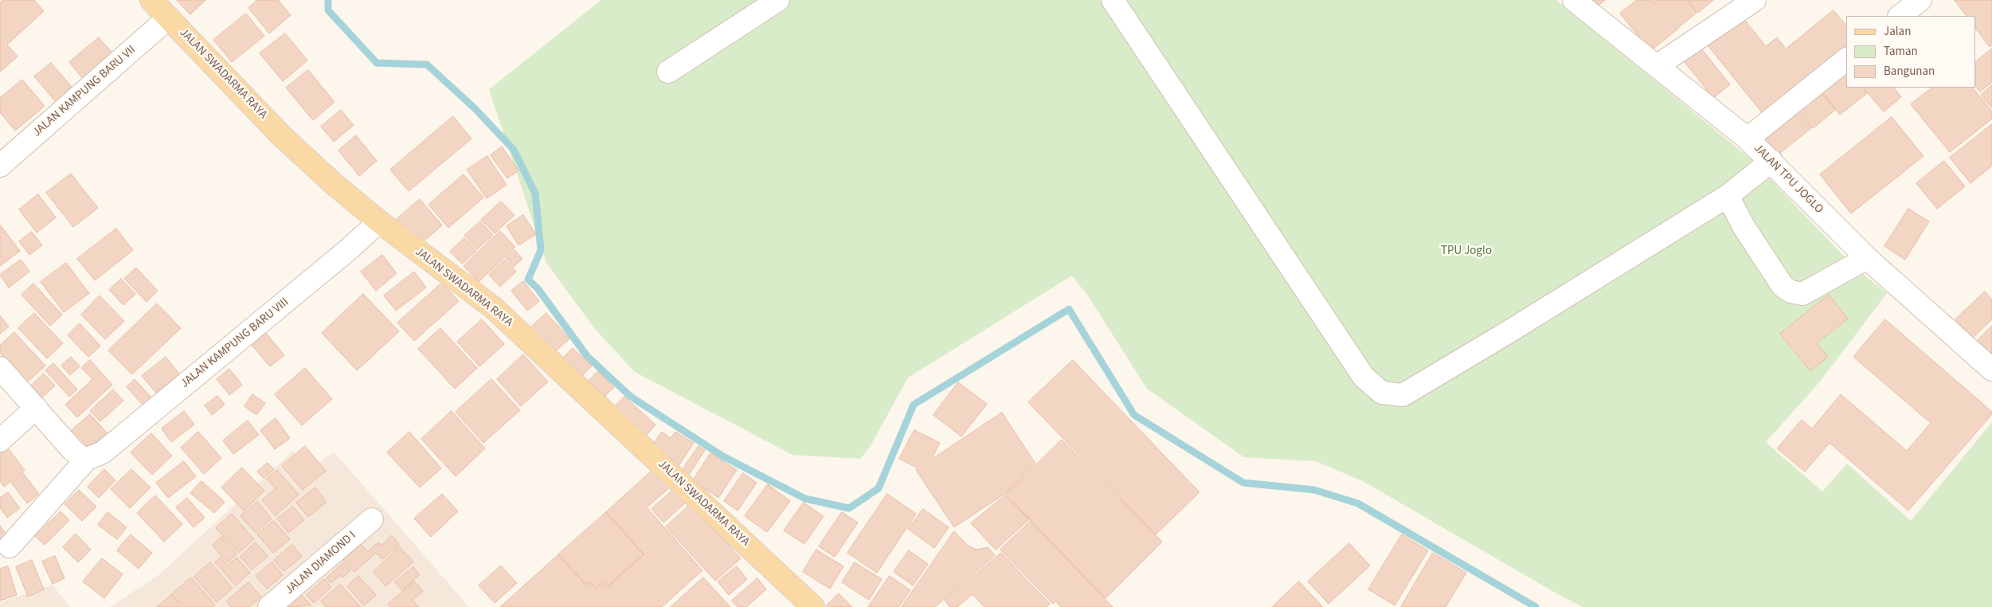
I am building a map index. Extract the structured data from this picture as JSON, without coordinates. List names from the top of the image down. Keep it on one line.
{"streets":{"main road":["JALAN SWADARMA RAYA"],"street":["JALAN KAMPUNG BARU VII","JALAN TPU JOGLO","JALAN KAMPUNG BARU VIII","JALAN DIAMOND I"]},"crossings":[["JALAN SWADARMA RAYA","JALAN KAMPUNG BARU VII"],["JALAN SWADARMA RAYA","JALAN KAMPUNG BARU VIII"]],"parks":["TPU Joglo"],"legend":["Jalan","Taman","Bangunan"]}
